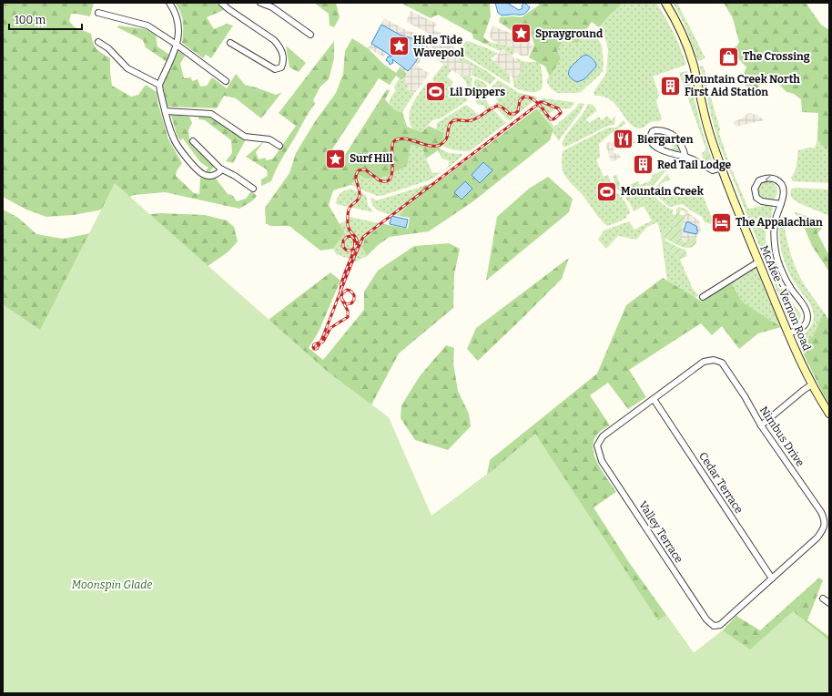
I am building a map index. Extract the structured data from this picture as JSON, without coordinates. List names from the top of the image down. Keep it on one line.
{"streets":{"main road":["McAfee - Vernon Road"],"street":["Nimbus Drive","Cedar Terrace","Valley Terrace"]},"crossings":[["Nimbus Drive","Cedar Terrace"],["Nimbus Drive","Valley Terrace"]],"parks":["Moonspin Glade"],"places":{"place":["Sprayground","Hide Tide Wavepool","Surf Hill"],"shop":["The Crossing"],"building":["Mountain Creek North First Aid Station","Red Tail Lodge"],"sports":["Lil Dippers","Mountain Creek"],"restaurant":["Biergarten"],"hotel":["The Appalachian"]},"scale_bar":"100 m"}
